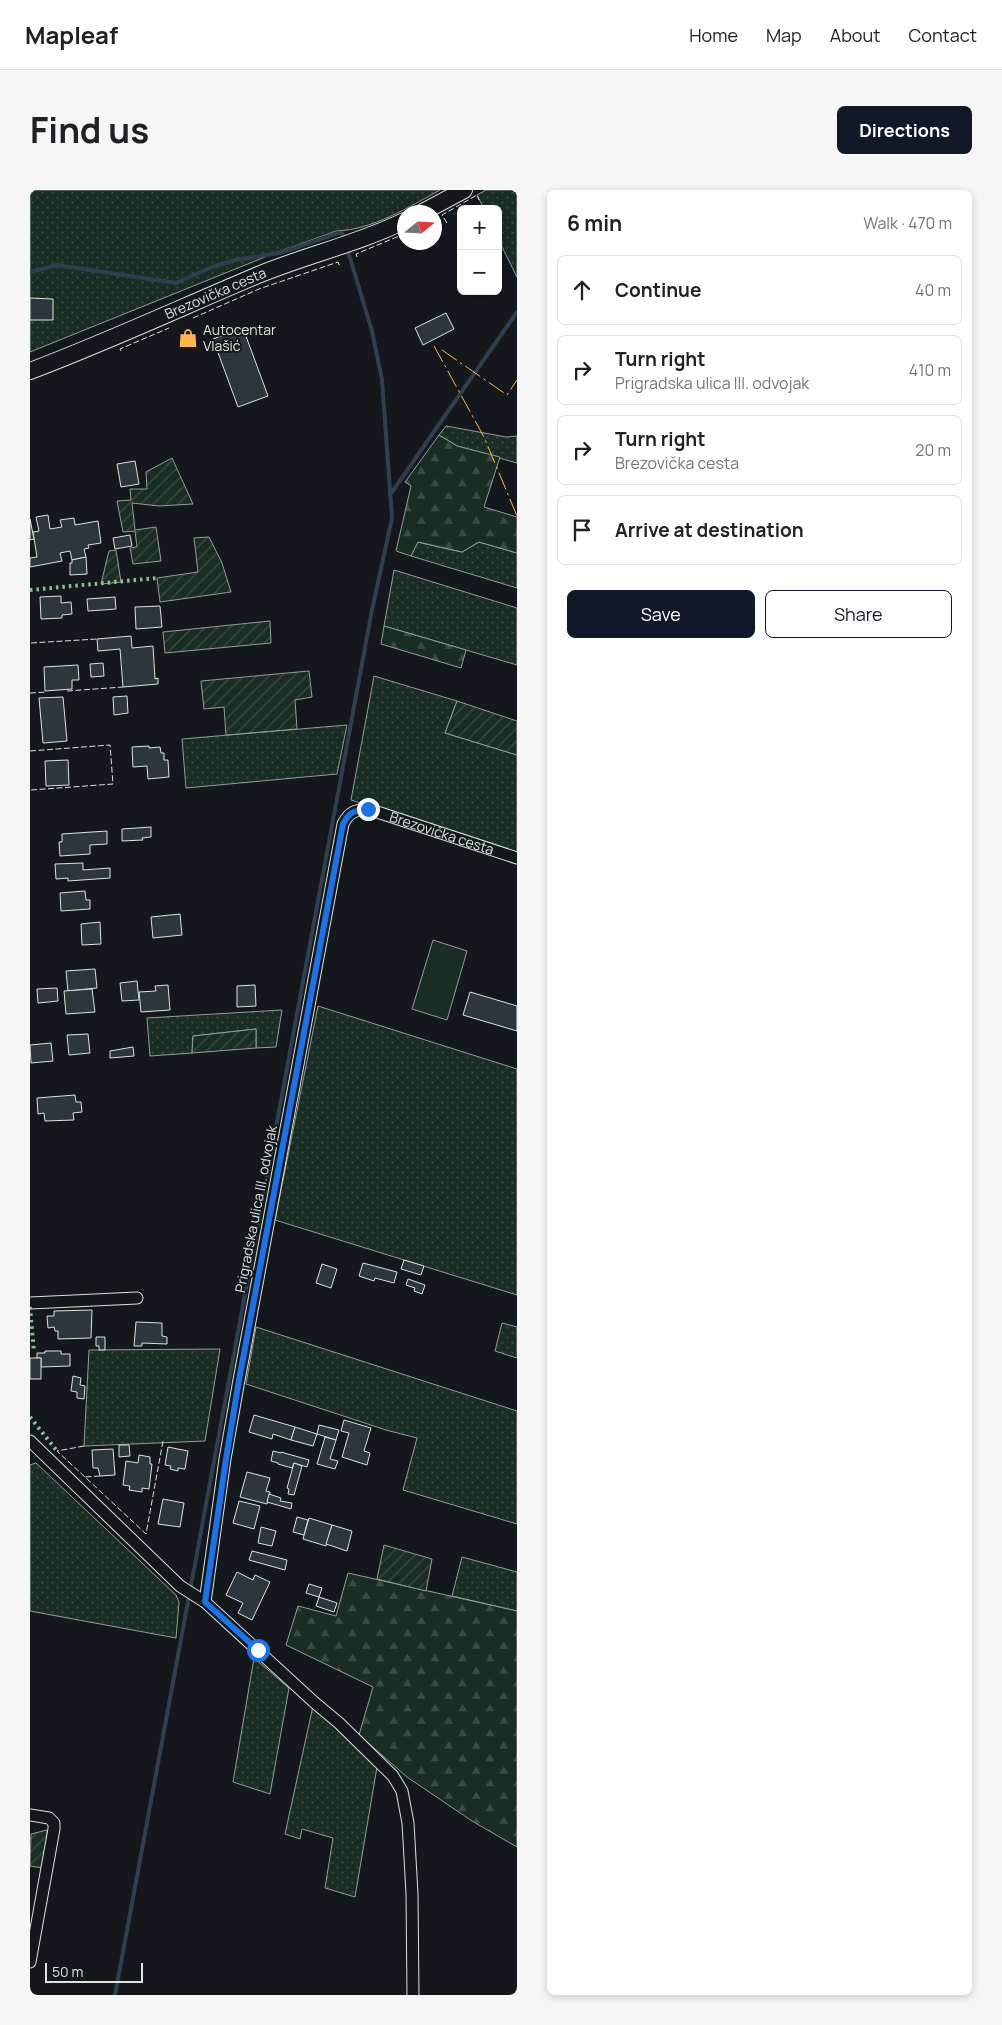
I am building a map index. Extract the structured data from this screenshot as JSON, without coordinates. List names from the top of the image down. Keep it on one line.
{"streets":{"main road":["Brezovička cesta"],"street":["Prigradska ulica III. odvojak"]},"crossings":[["Brezovička cesta","Prigradska ulica III. odvojak"]],"places":{"shop":["Autocentar Vlašić"]},"scale_bar":"50 m","north":"right","page":{"header":"Mapleaf","nav":["Home","Map","About","Contact"],"title":"Find us","buttons":["Directions",["Save","Share"]],"heading":["6 min","Walk · 470 m"],"map_buttons":["+","−"],"list":[["Continue","40 m"],["Turn right","Prigradska ulica III. odvojak","410 m"],["Turn right","Brezovička cesta","20 m"],"Arrive at destination"],"scale":"50 m"}}
